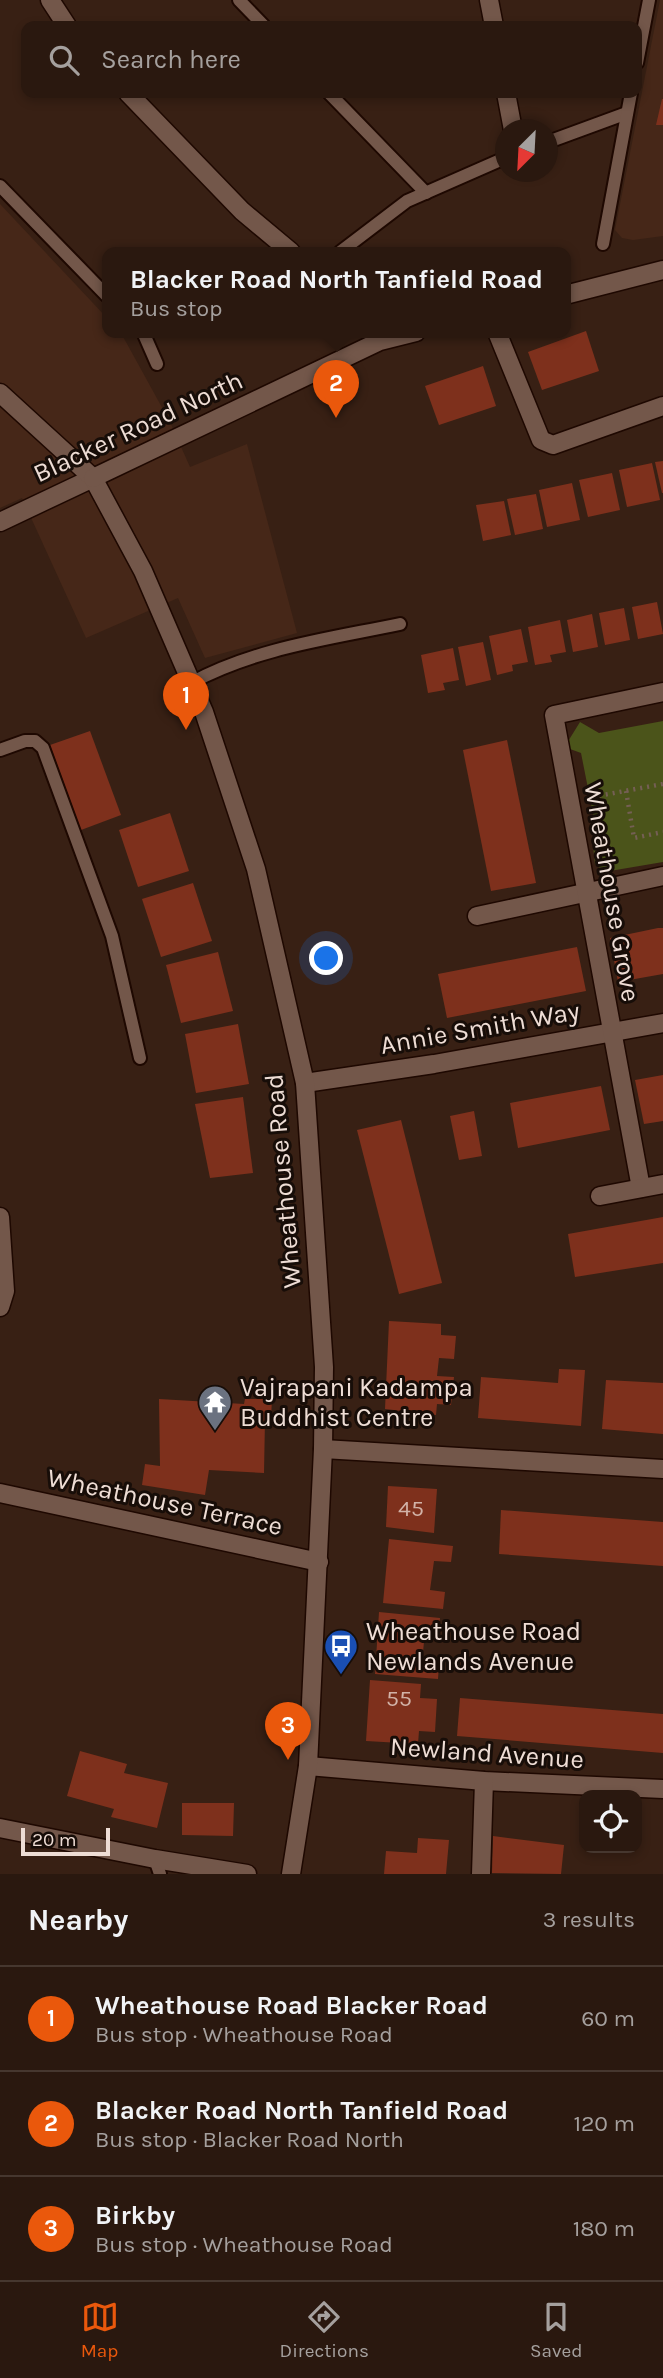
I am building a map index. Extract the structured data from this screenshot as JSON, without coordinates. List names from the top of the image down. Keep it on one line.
{"streets":{"street":["Blacker Road North","Wheathouse Grove","Annie Smith Way","Wheathouse Road","Wheathouse Terrace","Newland Avenue"]},"crossings":[["Blacker Road North","Wheathouse Road"],["Wheathouse Grove","Annie Smith Way"],["Annie Smith Way","Wheathouse Road"],["Wheathouse Road","Wheathouse Terrace"],["Wheathouse Road","Newland Avenue"]],"places":{"temple":["Vajrapani Kadampa Buddhist Centre"],"bus stop":["Wheathouse Road Newlands Avenue"]},"house_numbers":["45","55"],"scale_bar":"20 m","north":"bottom left","page":{"search":"Search here","popup":["Blacker Road North Tanfield Road","Bus stop"],"pins":["2","1","3"],"scale":"20 m","heading":["Nearby","3 results"],"list":[{"mark":"1","name":"Wheathouse Road Blacker Road","note":"Bus stop · Wheathouse Road","value":"60 m"},{"mark":"2","name":"Blacker Road North Tanfield Road","note":"Bus stop · Blacker Road North","value":"120 m"},{"mark":"3","name":"Birkby","note":"Bus stop · Wheathouse Road","value":"180 m"}],"nav":["Map","Directions","Saved"]}}
